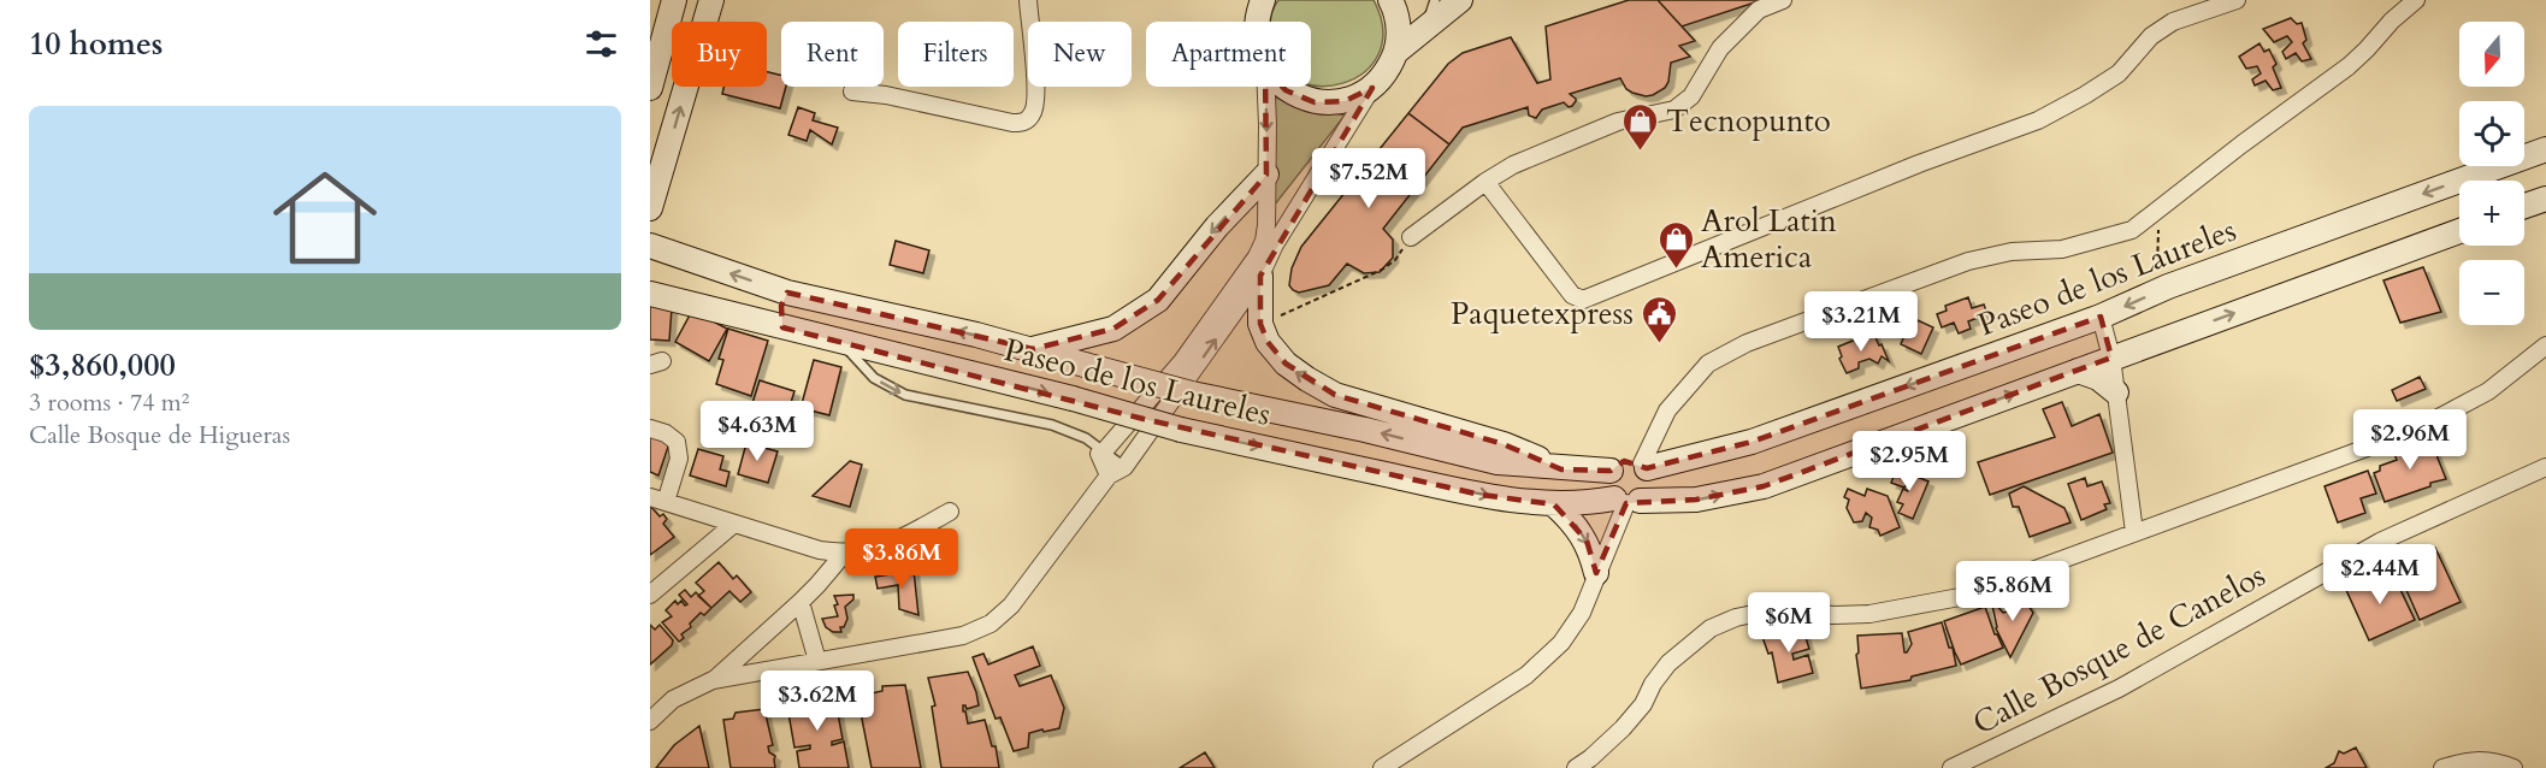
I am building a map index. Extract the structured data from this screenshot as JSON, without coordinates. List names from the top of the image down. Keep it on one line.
{"streets":{"main road":["Paseo de los Laureles"],"street":["Calle Bosque de Canelos"]},"places":{"shop":["Tecnopunto","Arol Latin America"],"public building":["Paquetexpress"]},"north":"bottom","page":{"heading":"10 homes","map_buttons":["+","−"],"chip":["Buy","Rent","Filters","New","Apartment"],"list":[{"name":"$3,860,000","note":"3 rooms · 74 m² · Calle Bosque de Higueras"}],"price":["$7.52M","$3.21M","$4.63M","$2.96M","$2.95M","$3.86M","$2.44M","$5.86M","$6M","$3.62M"]}}
